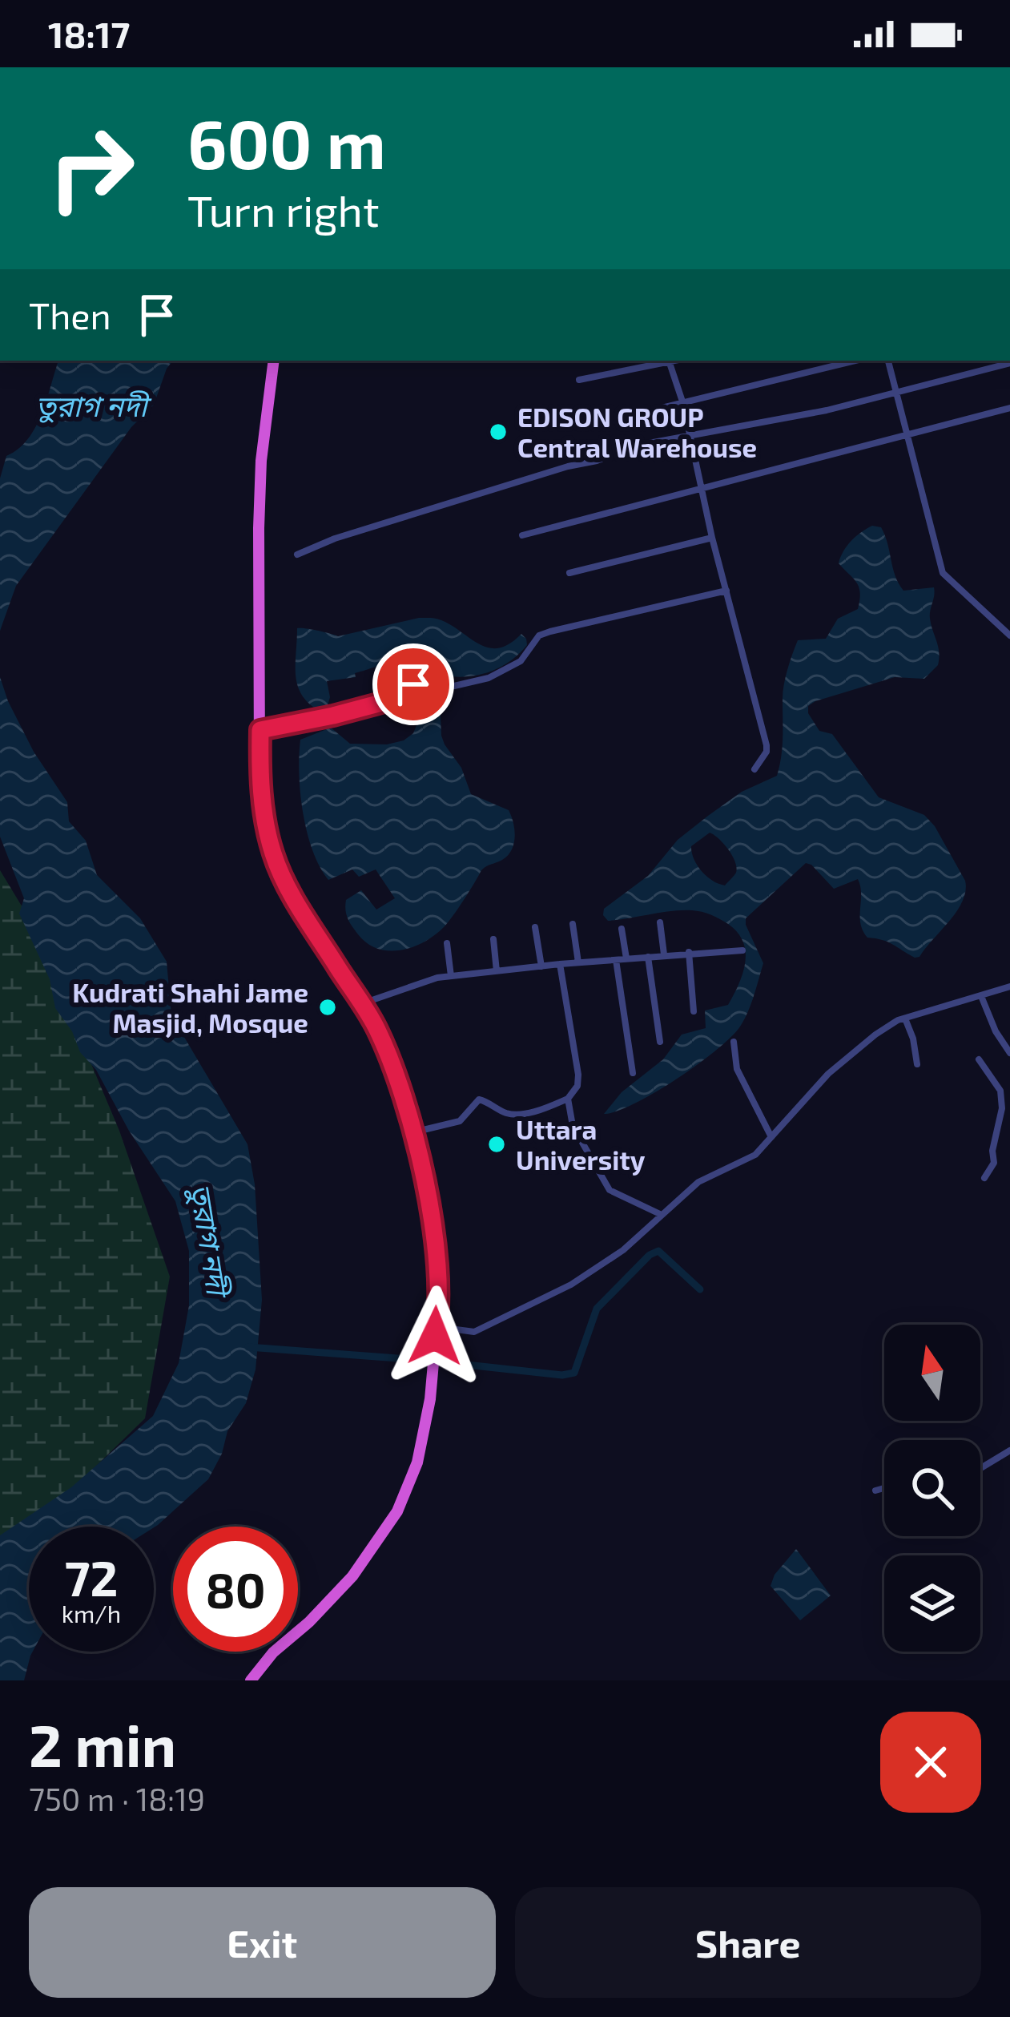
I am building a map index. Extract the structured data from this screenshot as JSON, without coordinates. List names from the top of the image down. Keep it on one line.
{"water":["তুরাগ নদী"],"places":["EDISON GROUP Central Warehouse","Kudrati Shahi Jame Masjid, Mosque","Uttara University"],"north":"top","page":{"status":"18:17","turn":["600 m","Turn right"],"then":"Then","speed":"72 km/h","limit":"80","heading":["2 min","750 m · 18:19"],"buttons":["Exit","Share"]}}
